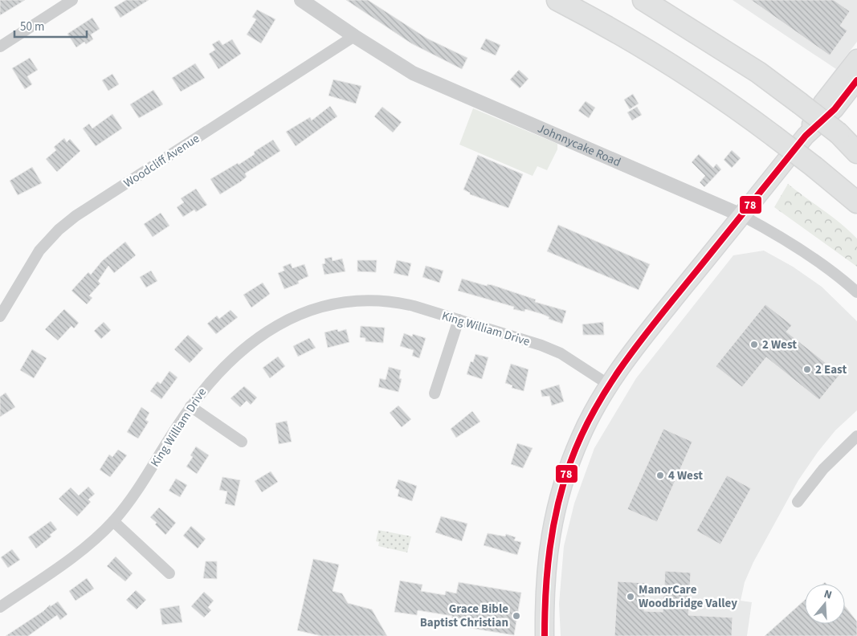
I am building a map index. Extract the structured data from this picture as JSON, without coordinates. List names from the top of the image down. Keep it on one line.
{"streets":{"street":["Johnnycake Road","Woodcliff Avenue","King William Drive"]},"crossings":[["Johnnycake Road","Woodcliff Avenue"]],"places":["2 West","2 East","4 West","ManorCare Woodbridge Valley","Grace Bible Baptist Christian"],"lines":["transit line 78"],"scale_bar":"50 m","north":"top"}
